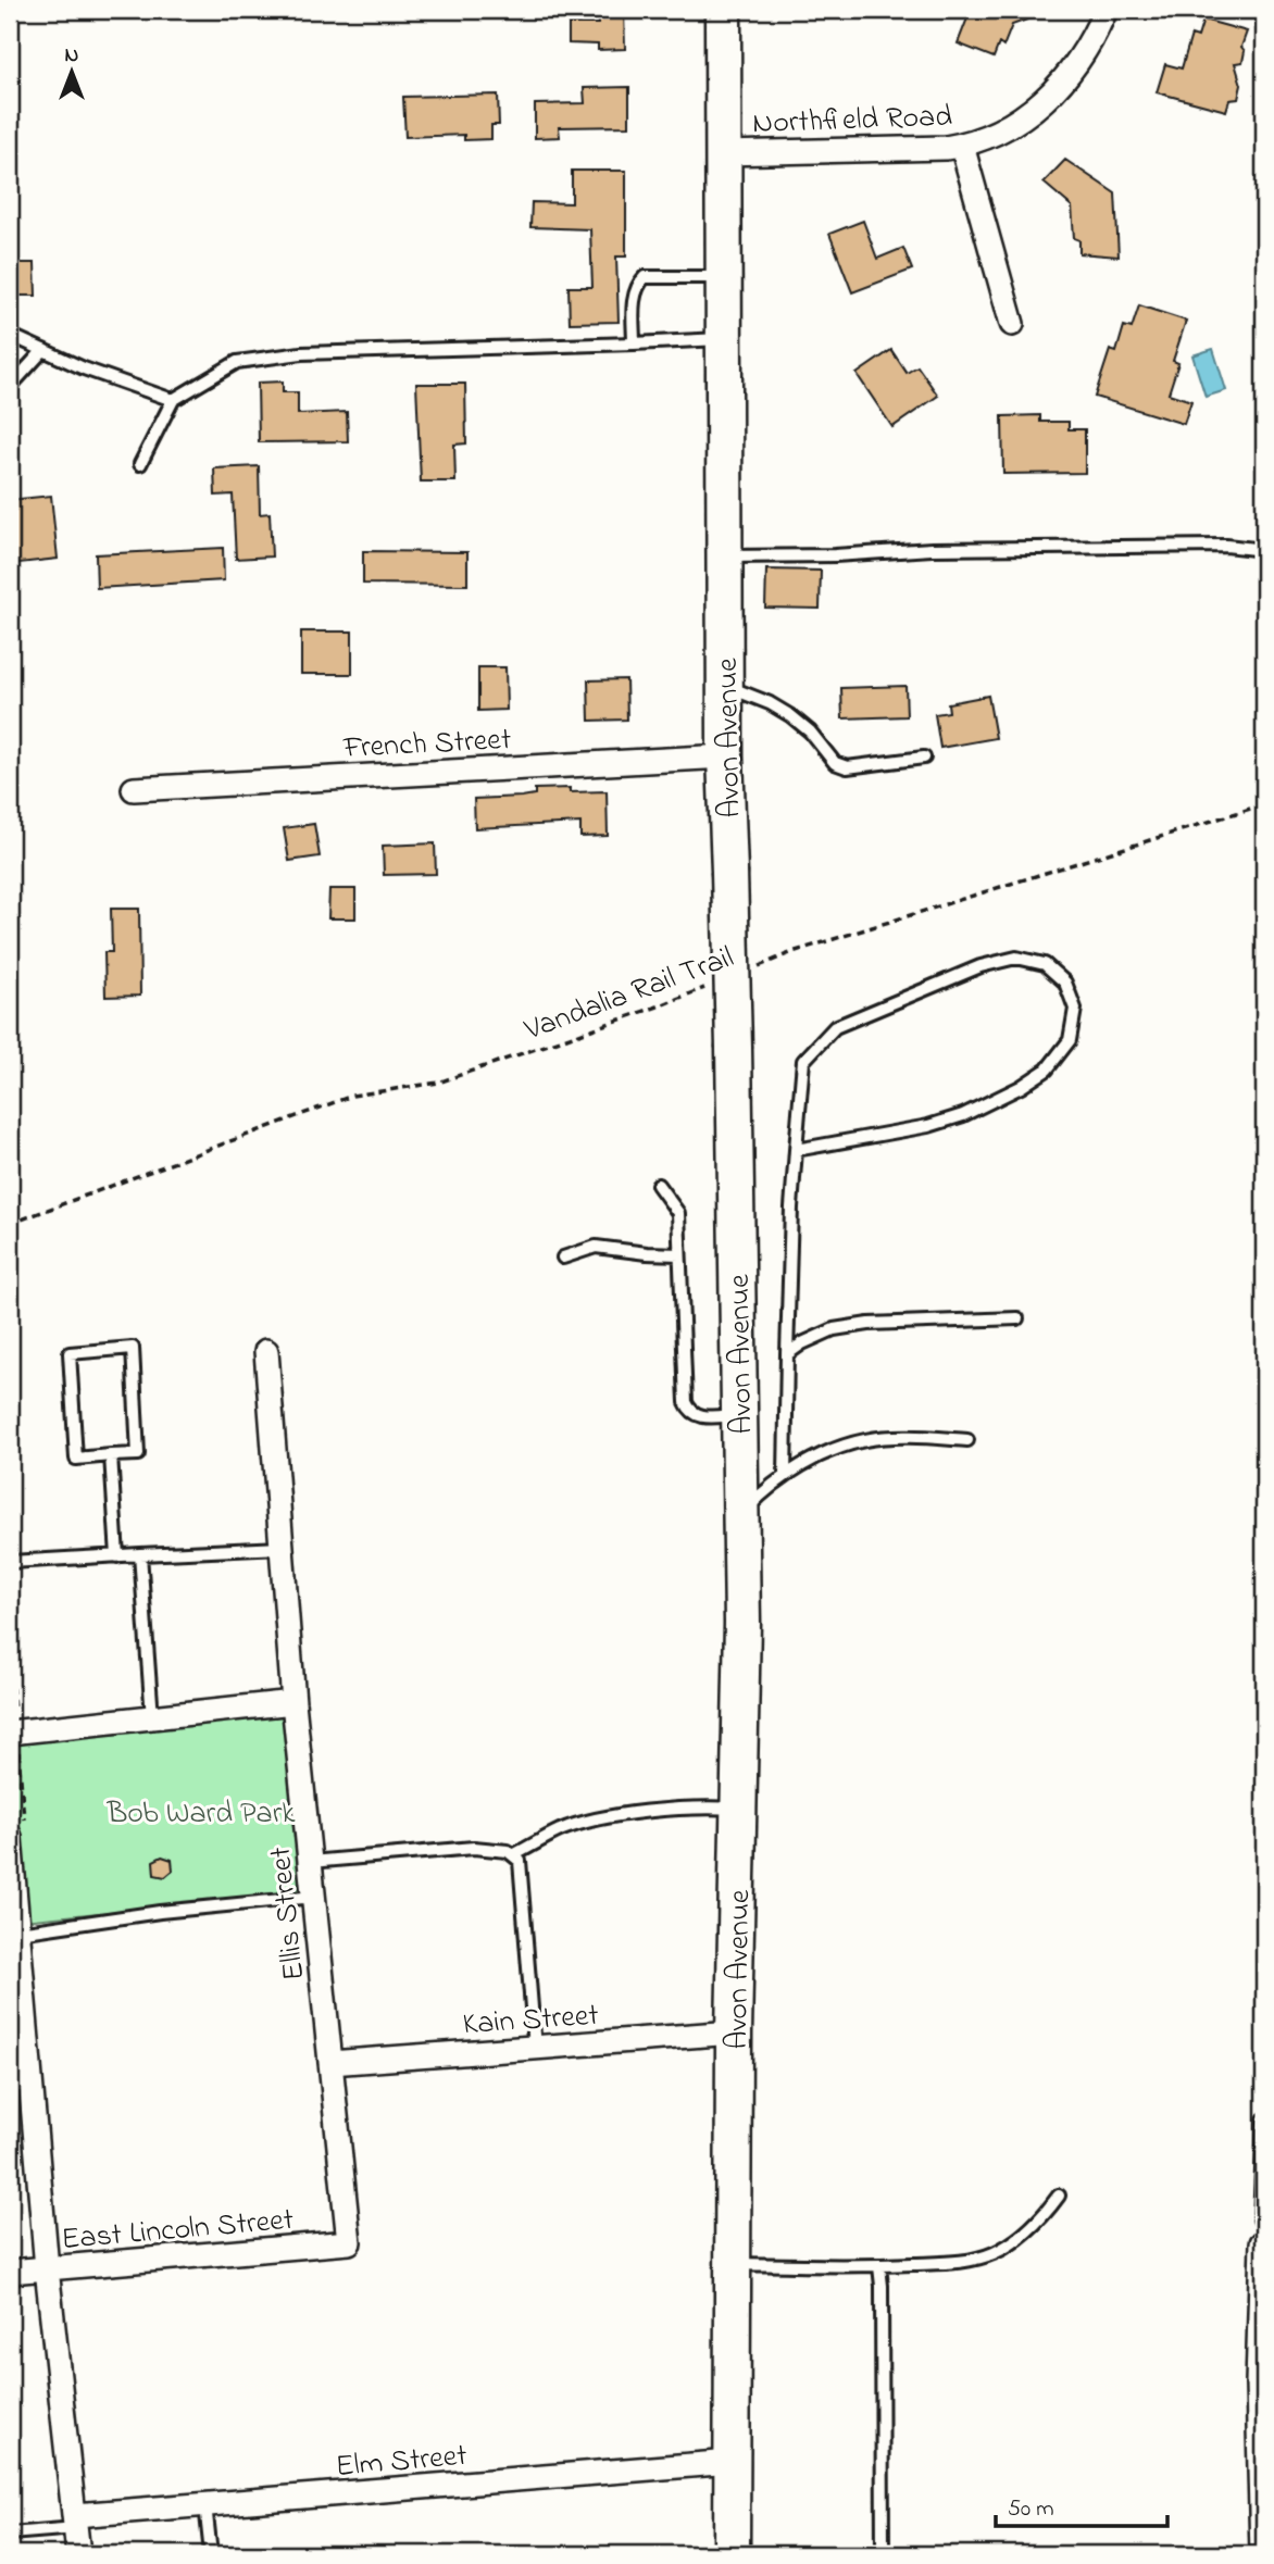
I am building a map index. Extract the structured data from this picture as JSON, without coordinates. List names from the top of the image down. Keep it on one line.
{"streets":{"main road":["Avon Avenue"],"street":["Northfield Road","French Street","Ellis Street","Kain Street","East Lincoln Street","Elm Street"],"path":["Vandalia Rail Trail"]},"crossings":[["Northfield Road","Avon Avenue"],["Avon Avenue","French Street"],["Avon Avenue","Kain Street"],["Avon Avenue","Elm Street"],["Ellis Street","Kain Street"],["Ellis Street","East Lincoln Street"]],"parks":["Bob Ward Park"],"scale_bar":"50 m","north":"top"}
